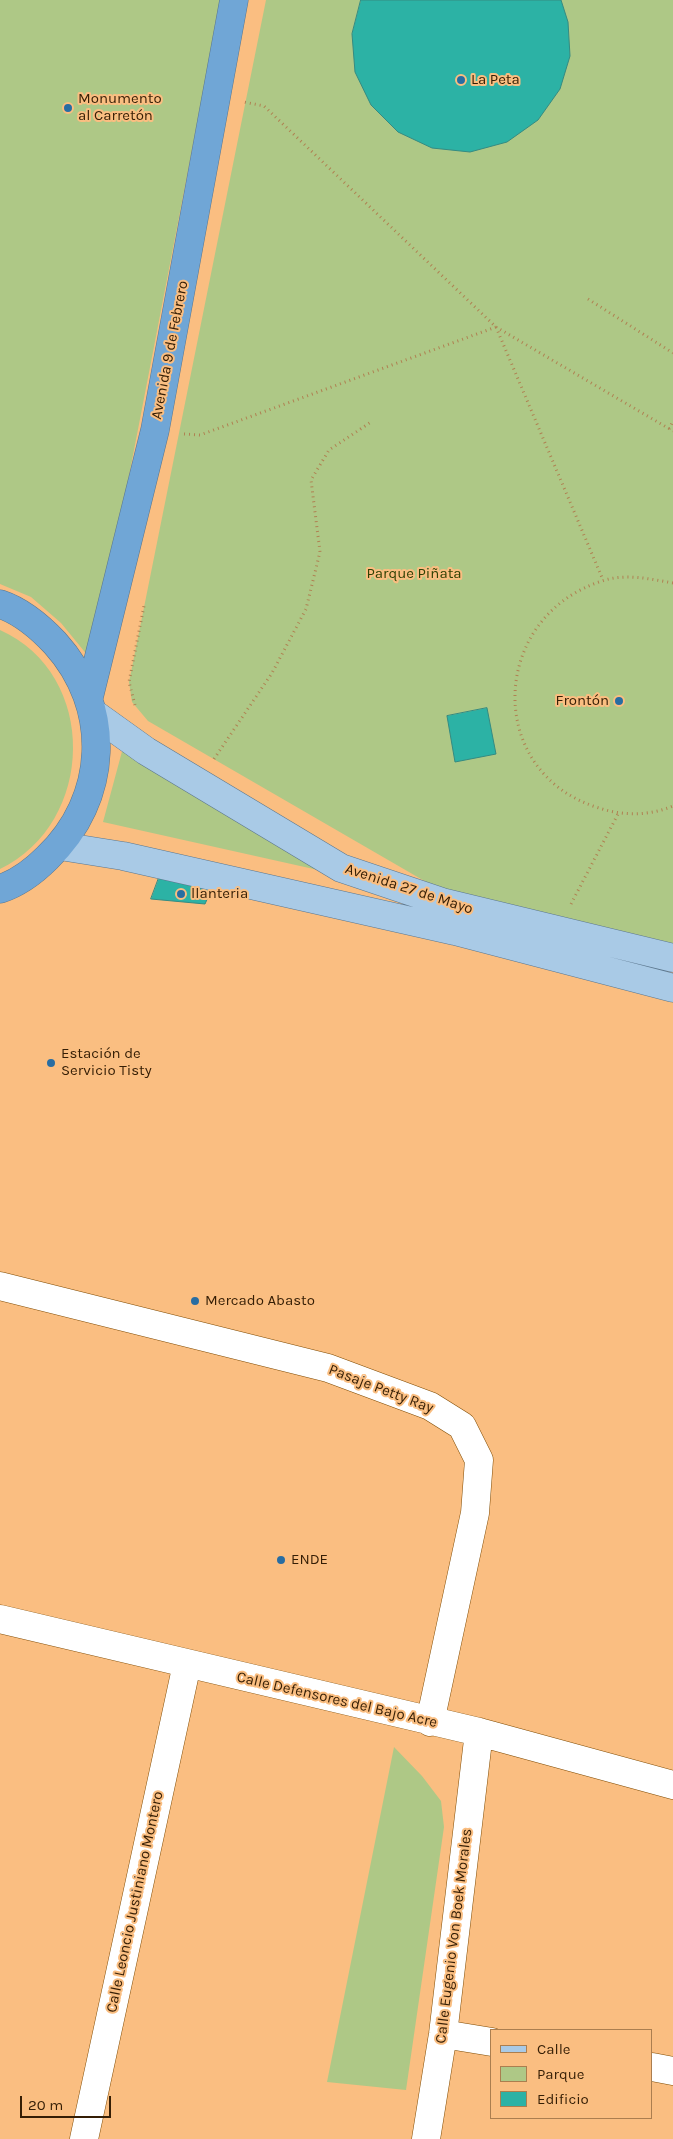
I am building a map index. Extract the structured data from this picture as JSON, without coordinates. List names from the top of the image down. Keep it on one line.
{"streets":{"highway":["Avenida 9 de Febrero"],"main road":["Avenida 27 de Mayo"],"street":["Pasaje Petty Ray","Calle Defensores del Bajo Acre","Calle Leoncio Justiniano Montero","Calle Eugenio Von Boek Morales"]},"crossings":[["Avenida 9 de Febrero","Avenida 27 de Mayo"],["Pasaje Petty Ray","Calle Defensores del Bajo Acre"],["Calle Defensores del Bajo Acre","Calle Leoncio Justiniano Montero"],["Calle Defensores del Bajo Acre","Calle Eugenio Von Boek Morales"]],"parks":["Parque Piñata"],"places":["La Peta","Monumento al Carretón","Frontón","llanteria","Estación de Servicio Tisty","Mercado Abasto","ENDE"],"legend":["Calle","Parque","Edificio"],"scale_bar":"20 m"}
